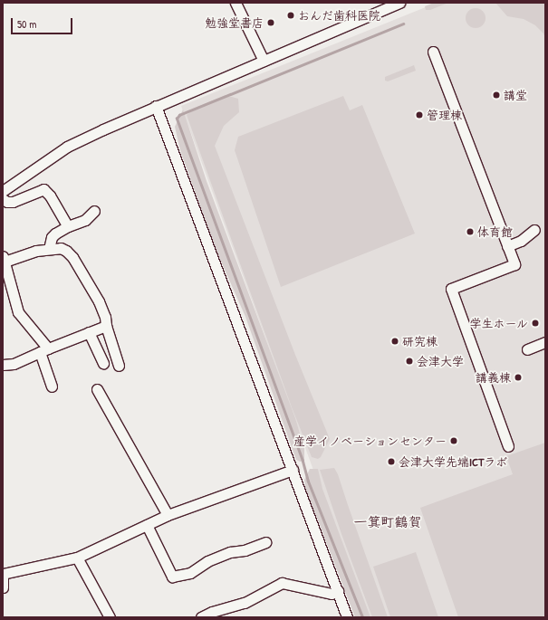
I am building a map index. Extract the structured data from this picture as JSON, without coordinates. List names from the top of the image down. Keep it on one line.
{"districts":["一箕町鶴賀"],"places":["おんだ歯科医院","勉強堂書店","講堂","管理棟","体育館","学生ホール","研究棟","会津大学","講義棟","産学イノベーションセンター","会津大学先端ICTラボ"],"scale_bar":"50 m"}
